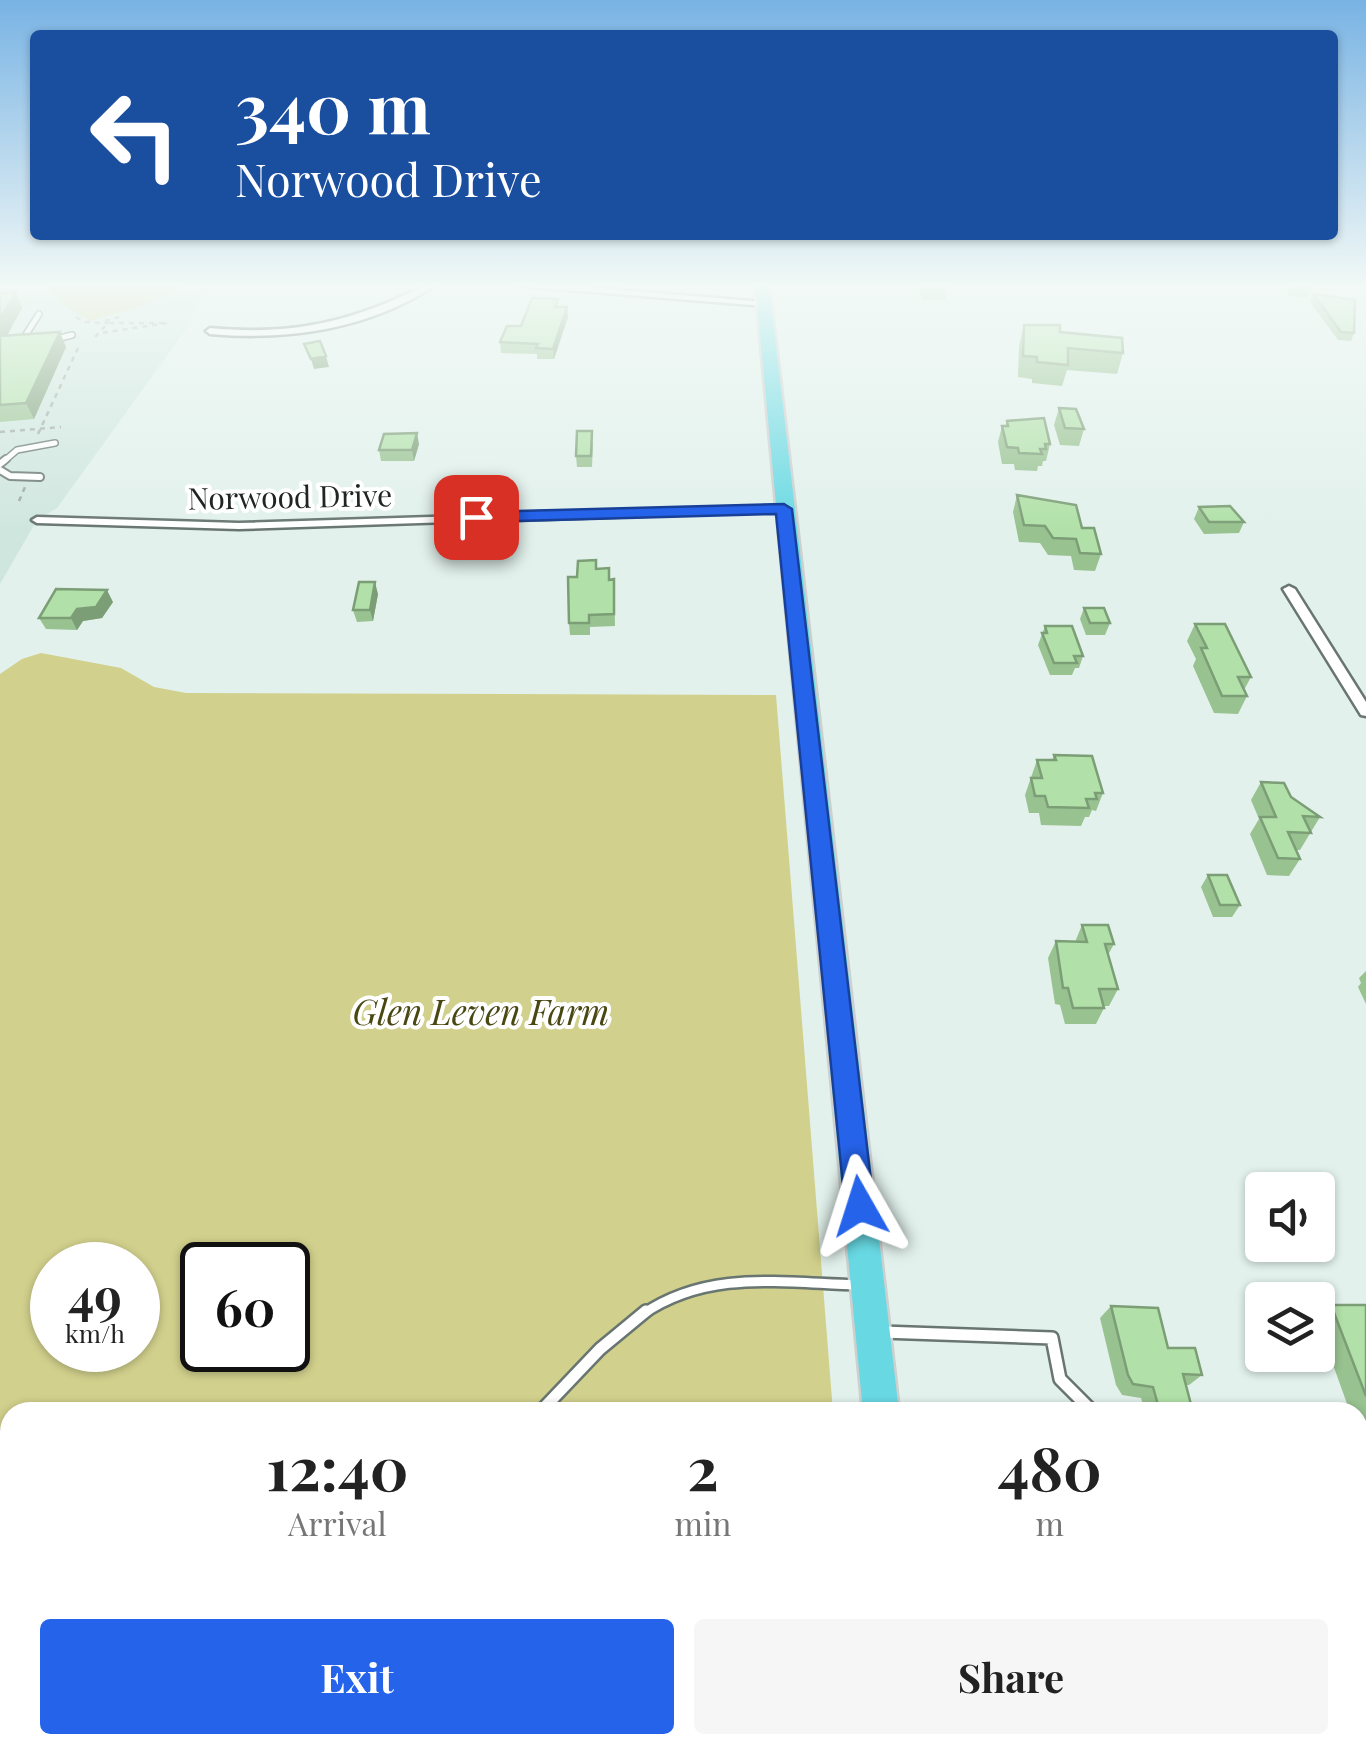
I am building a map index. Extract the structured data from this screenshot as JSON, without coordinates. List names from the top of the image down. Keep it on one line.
{"streets":{"street":["Norwood Drive"]},"parks":["Glen Leven Farm"],"page":{"turn":["340 m","Norwood Drive"],"speed":"49 km/h","limit":"60","eta":["12:40","Arrival","2","min","480","m"],"buttons":["Exit","Share"]}}
